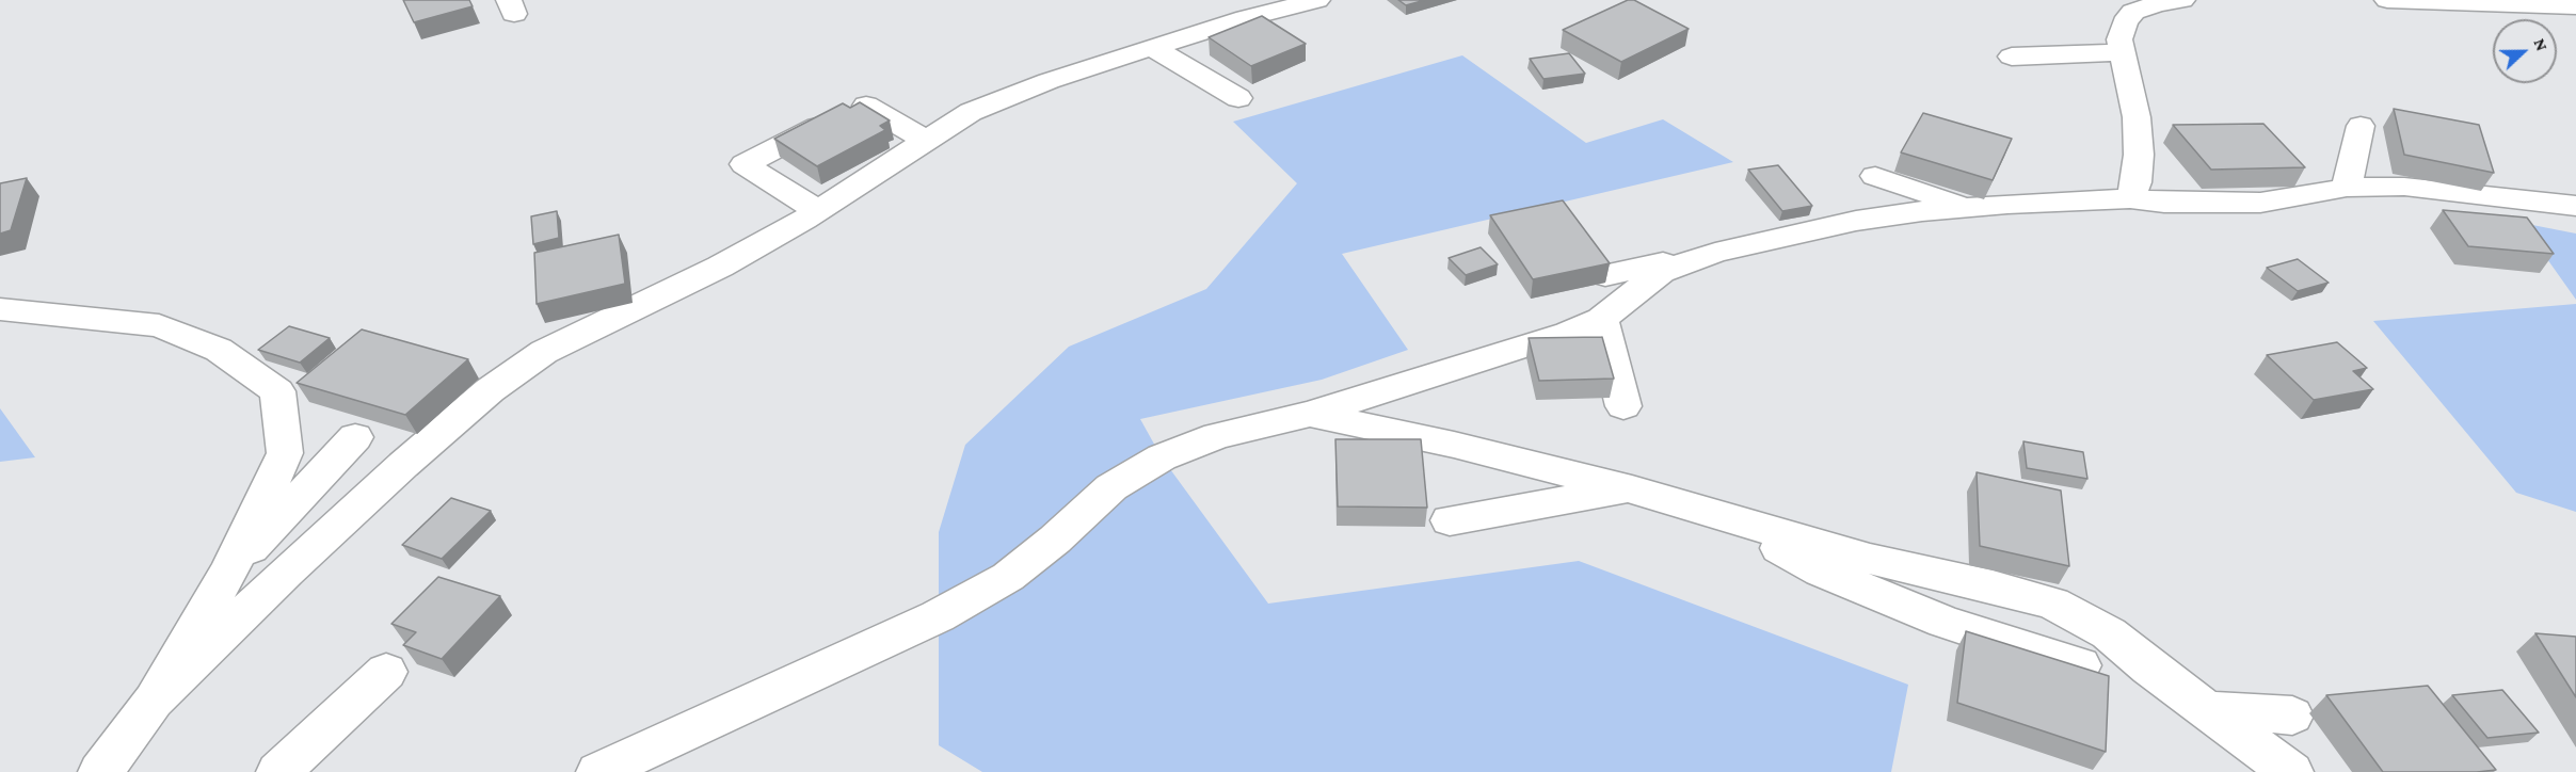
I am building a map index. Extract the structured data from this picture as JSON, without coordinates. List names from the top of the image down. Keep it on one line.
{"north":"right"}
